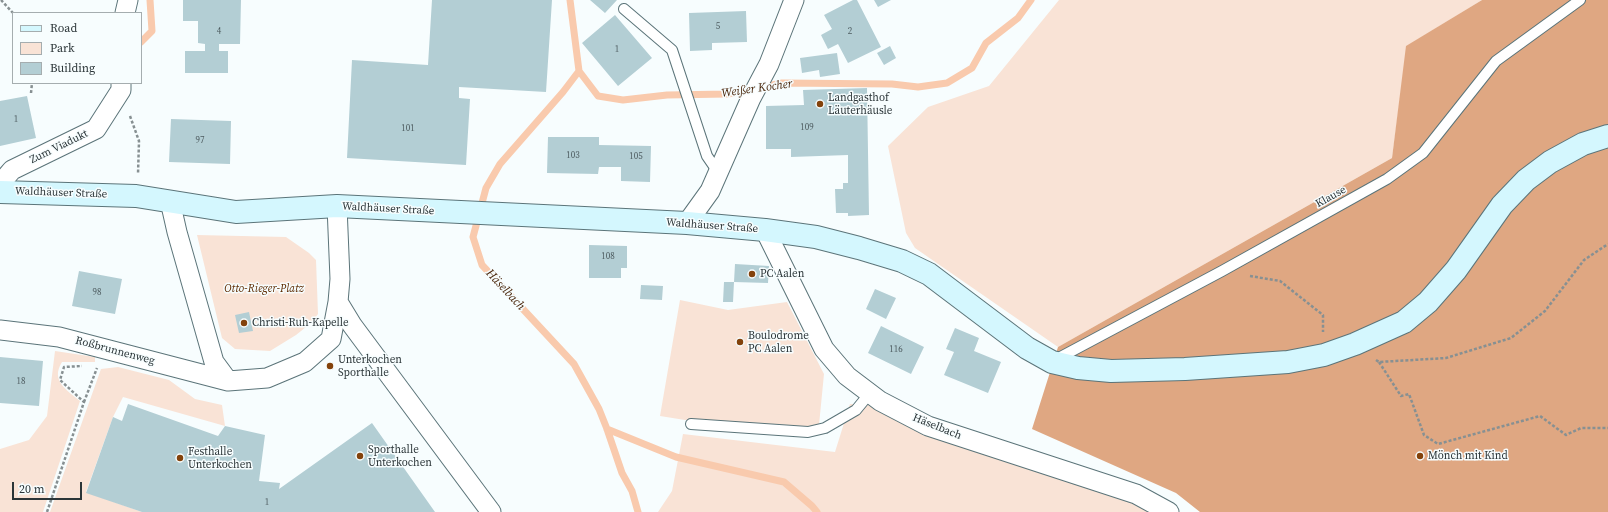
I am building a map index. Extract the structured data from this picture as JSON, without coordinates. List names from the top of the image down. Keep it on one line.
{"streets":{"street":["Zum Viadukt","Waldhäuser Straße","Roßbrunnenweg","Häselbach"],"lane":["Klause"]},"crossings":[["Waldhäuser Straße","Klause"],["Waldhäuser Straße","Häselbach"]],"water":["Weißer Kocher","Häselbach"],"parks":["Otto-Rieger-Platz"],"places":["Landgasthof Läuterhäusle","PC Aalen","Christi-Ruh-Kapelle","Boulodrome PC Aalen","Unterkochen Sporthalle","Sporthalle Unterkochen","Mönch mit Kind","Festhalle Unterkochen"],"house_numbers":["5","4","2","1","1","109","101","97","103","105","108","98","116","18","1"],"legend":["Road","Park","Building"],"scale_bar":"20 m"}
